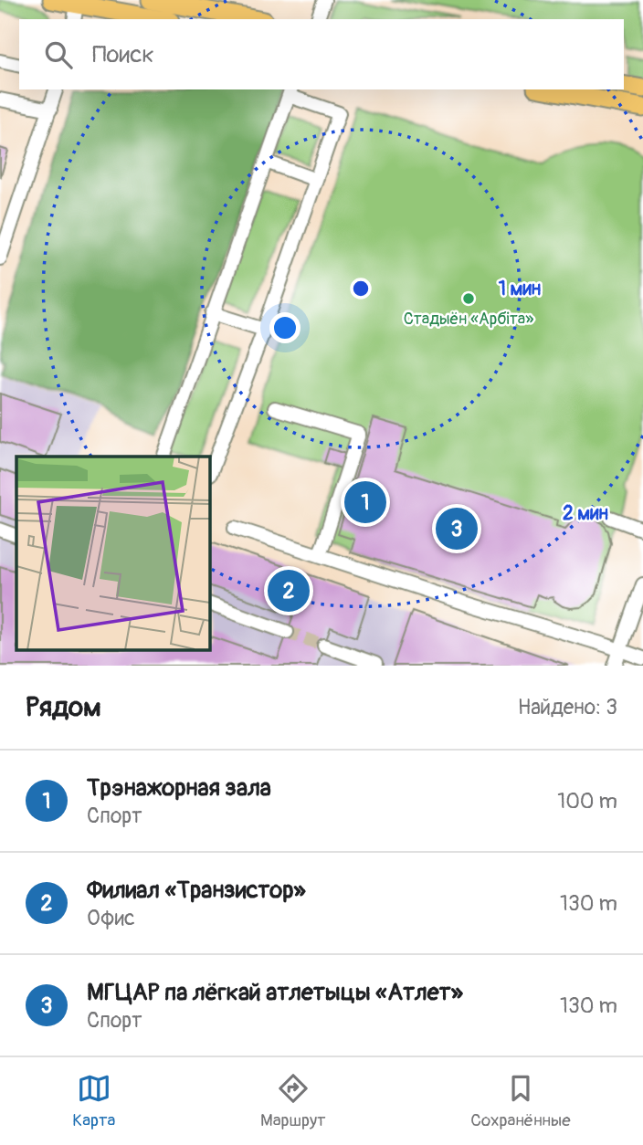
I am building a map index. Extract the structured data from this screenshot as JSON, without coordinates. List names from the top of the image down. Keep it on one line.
{"places":["Стадыён «Арбіта»"],"page":{"search":"Поиск","pins":["1","3","2"],"heading":["Рядом","Найдено: 3"],"list":[{"mark":"1","name":"Трэнажорная зала","note":"Спорт","value":"100 m"},{"mark":"2","name":"Филиал «Транзистор»","note":"Офис","value":"130 m"},{"mark":"3","name":"МГЦАР па лёгкай атлетыцы «Атлет»","note":"Спорт","value":"130 m"}],"nav":["Карта","Маршрут","Сохранённые"]},"rings":["1 мин","2 мин"]}
